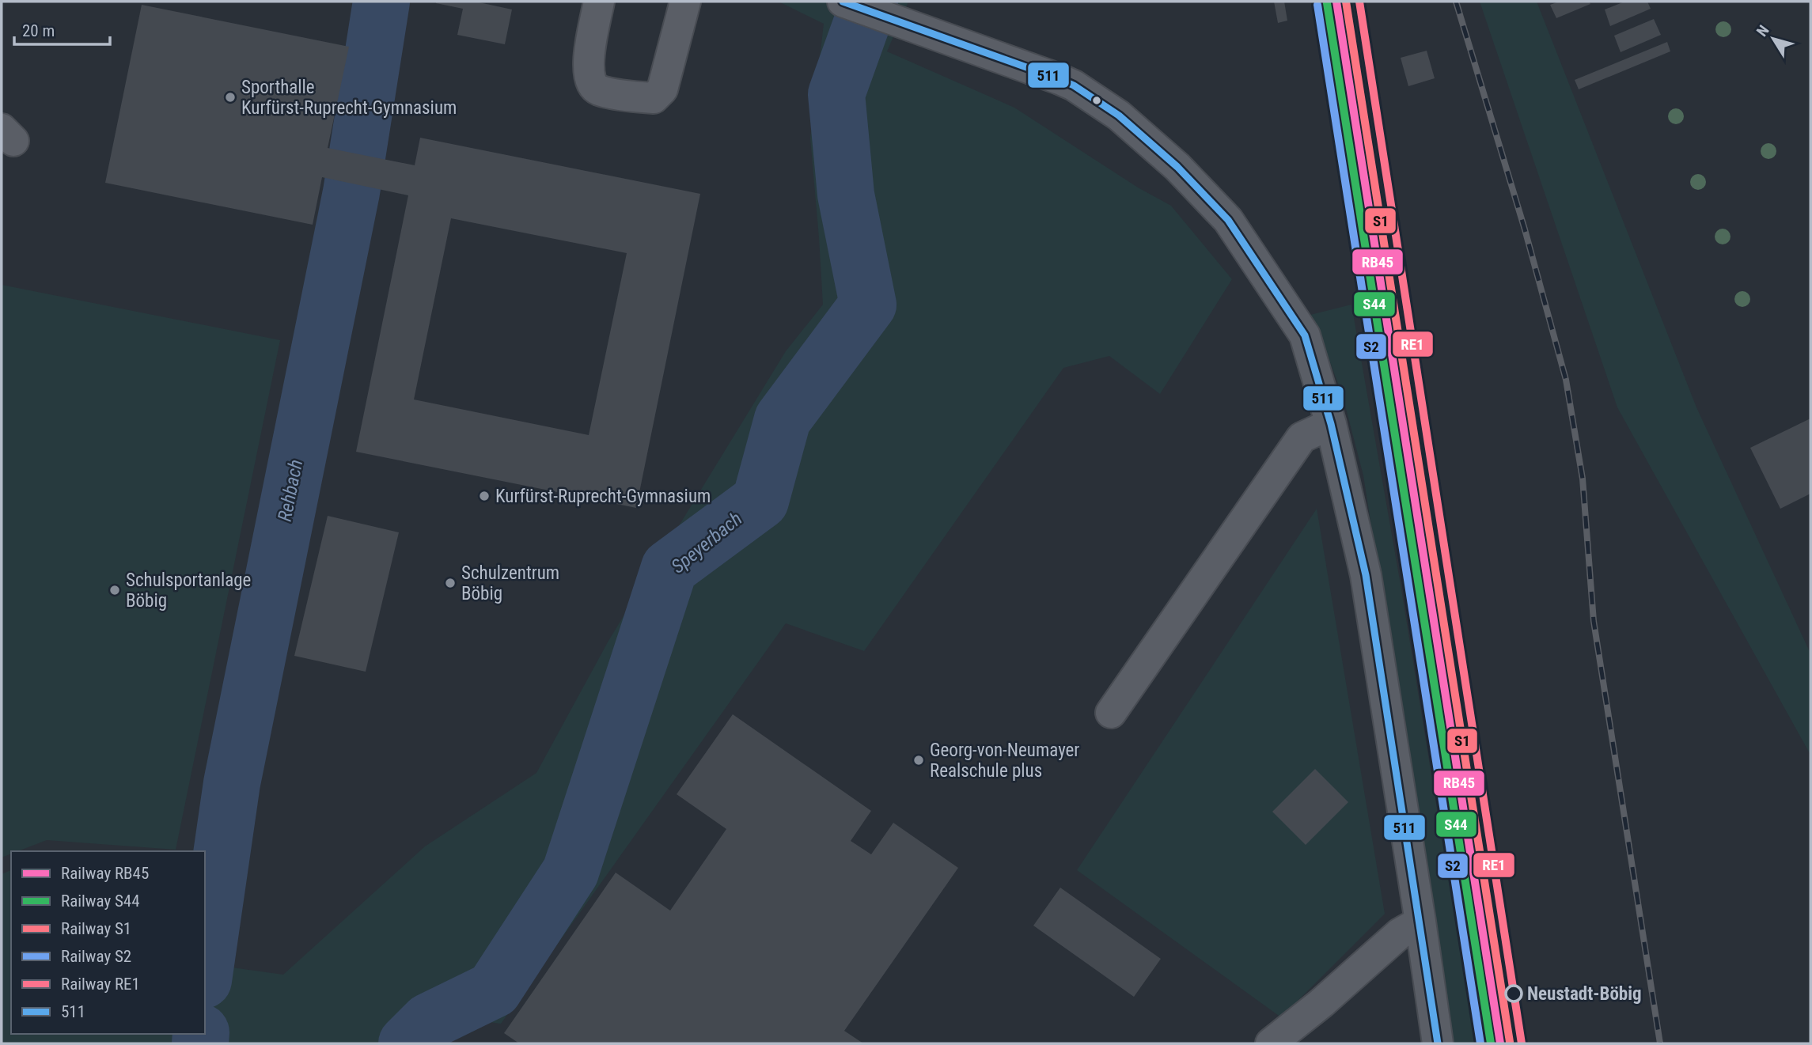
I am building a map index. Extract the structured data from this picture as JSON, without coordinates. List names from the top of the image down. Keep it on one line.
{"water":["Rehbach","Speyerbach"],"places":["Sporthalle Kurfürst-Ruprecht-Gymnasium","Kurfürst-Ruprecht-Gymnasium","Schulzentrum Böbig","Schulsportanlage Böbig","Georg-von-Neumayer Realschule plus","Neustadt-Böbig"],"lines":["rail line RB45","rail line S1","rail line RE1","transit line 511","rail line S44","rail line S2"],"legend":["Railway RB45","Railway S44","Railway S1","Railway S2","Railway RE1","511"],"scale_bar":"20 m","north":"top left"}
